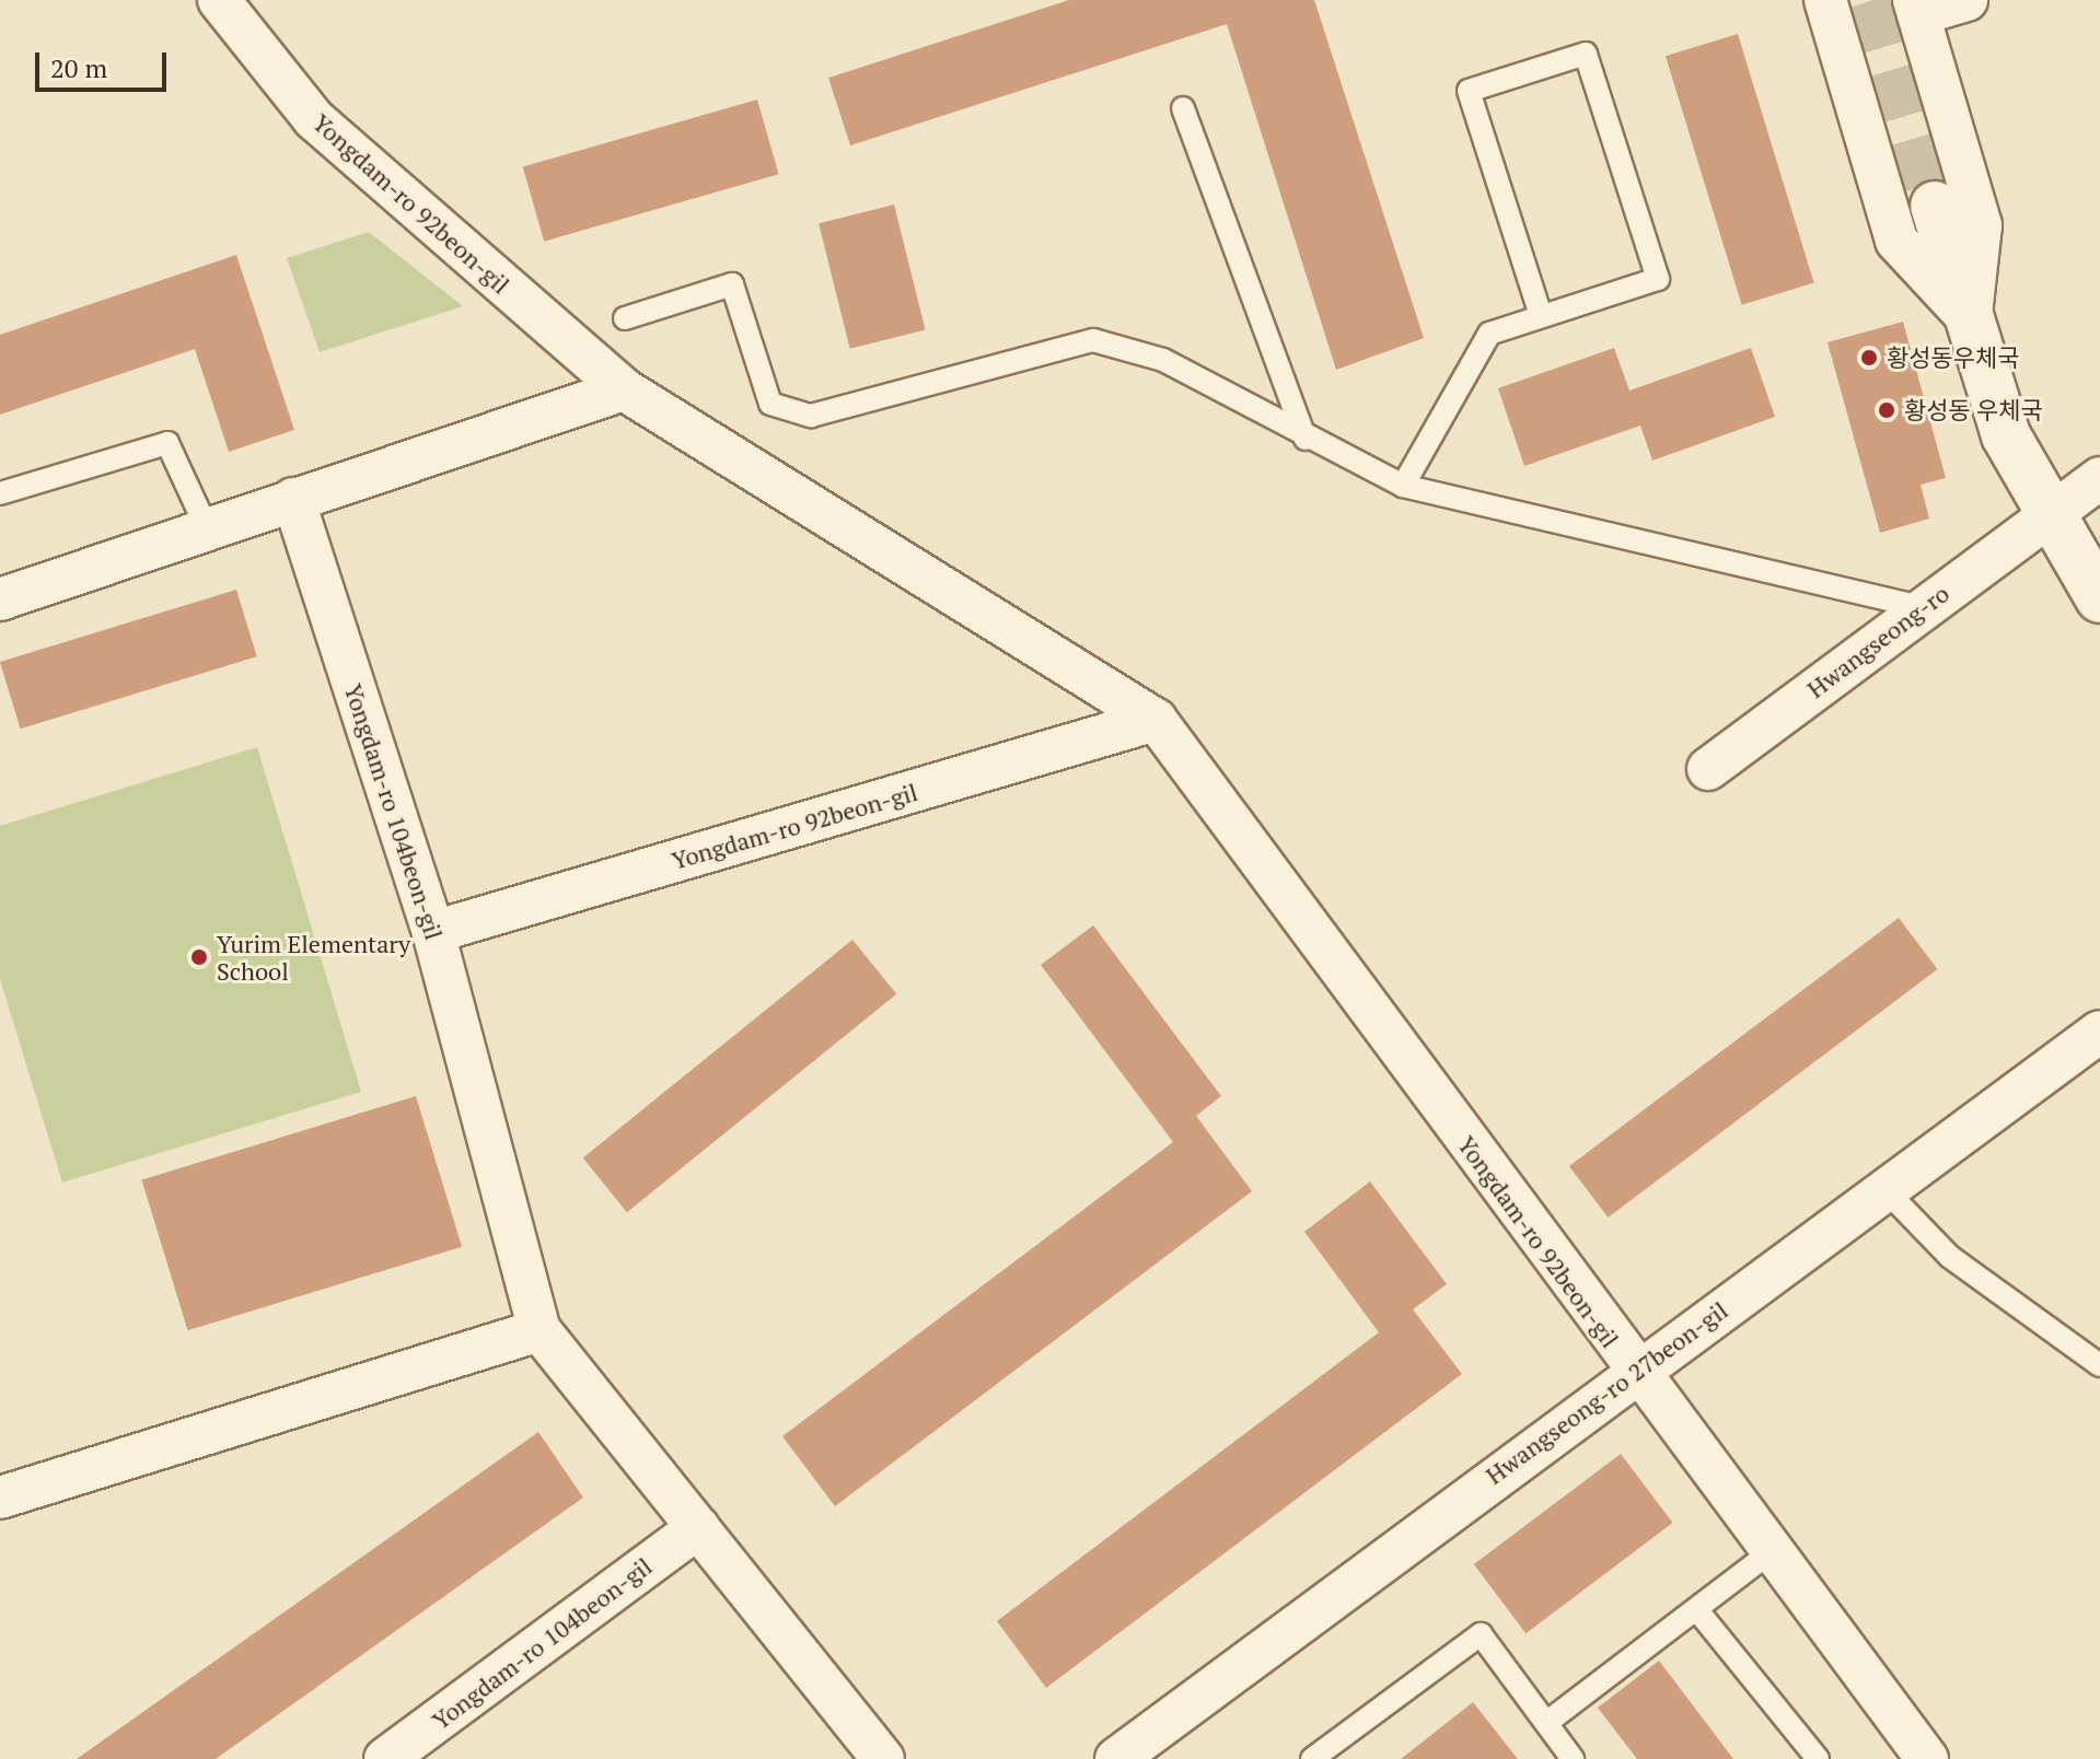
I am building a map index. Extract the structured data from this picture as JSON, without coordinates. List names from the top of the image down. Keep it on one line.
{"streets":{"street":["Yongdam-ro 92beon-gil","Hwangseong-ro","Yongdam-ro 104beon-gil","Hwangseong-ro 27beon-gil"]},"crossings":[["Yongdam-ro 92beon-gil","Yongdam-ro 104beon-gil"],["Yongdam-ro 92beon-gil","Hwangseong-ro 27beon-gil"]],"places":["황성동우체국","황성동 우체국","Yurim Elementary School"],"scale_bar":"20 m"}
